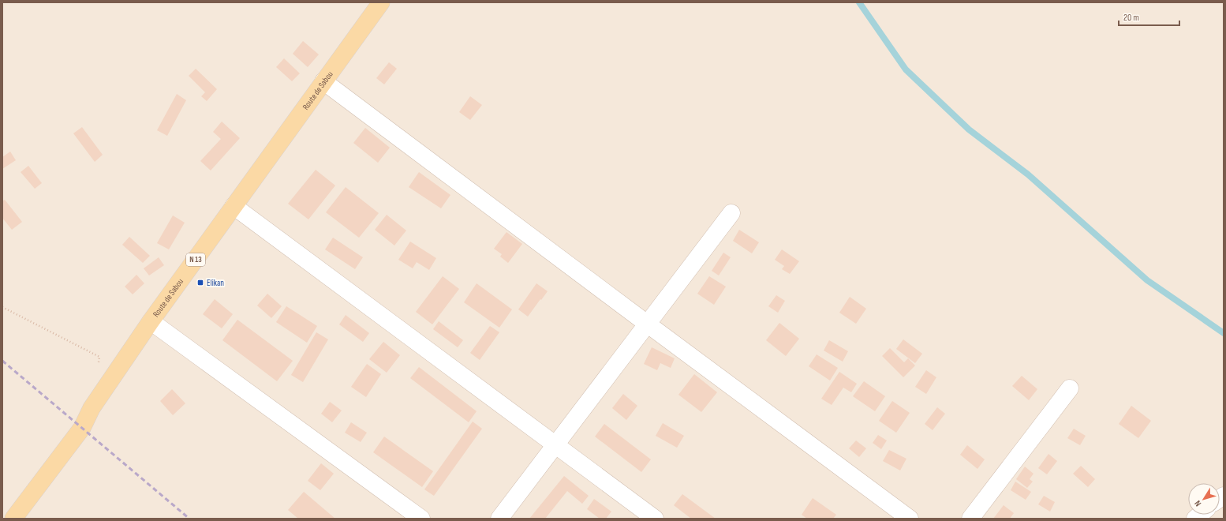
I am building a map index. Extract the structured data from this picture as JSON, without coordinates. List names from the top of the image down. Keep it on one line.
{"streets":{"main road":["Route de Sabou","N 13"]},"places":{"transit":["Elikan"]},"scale_bar":"20 m","north":"bottom left"}
